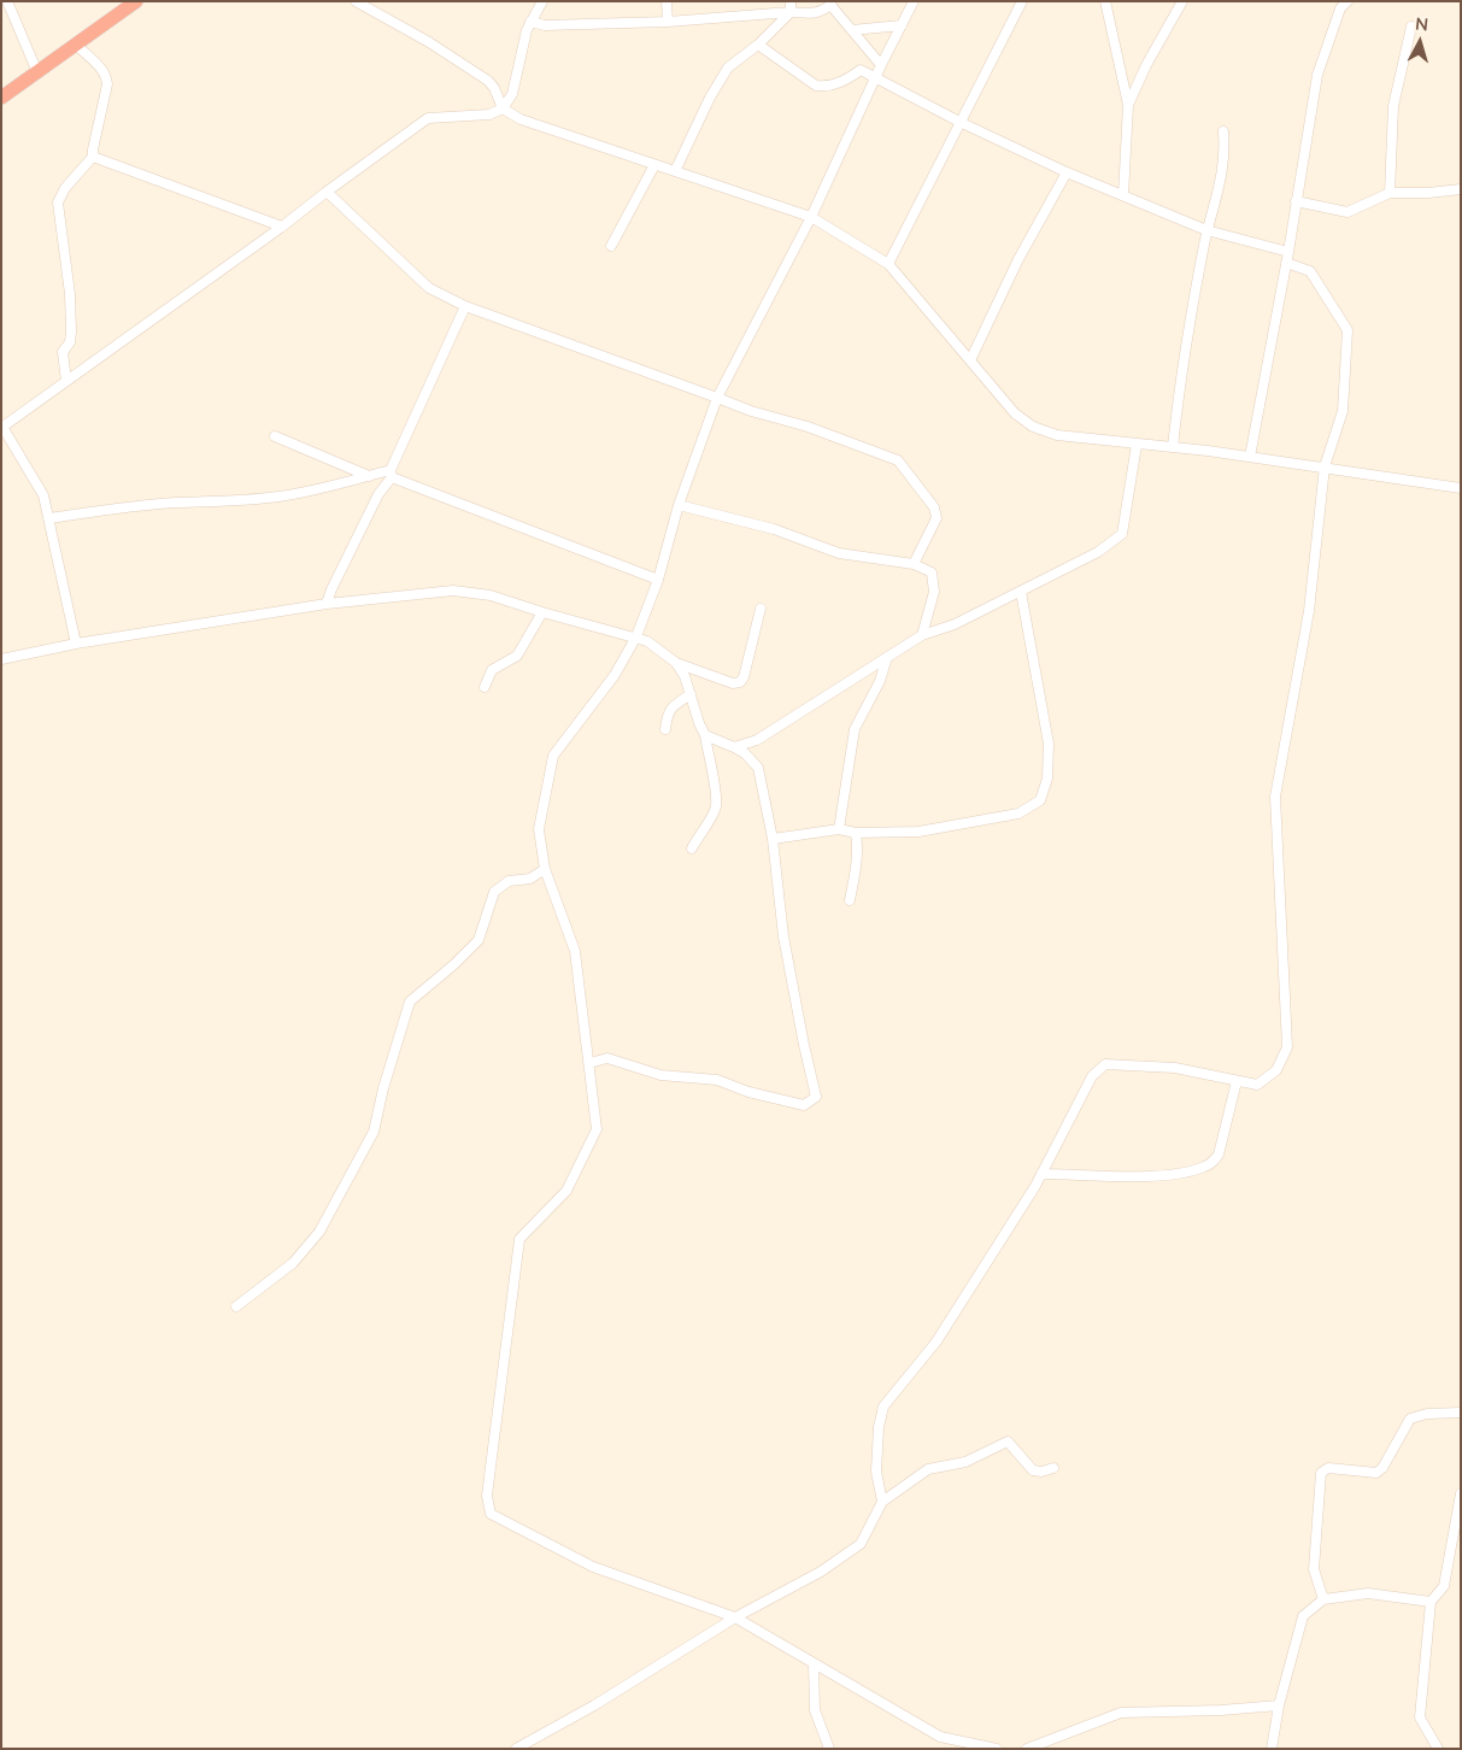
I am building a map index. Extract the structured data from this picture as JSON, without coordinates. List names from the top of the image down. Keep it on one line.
{"north":"top"}
